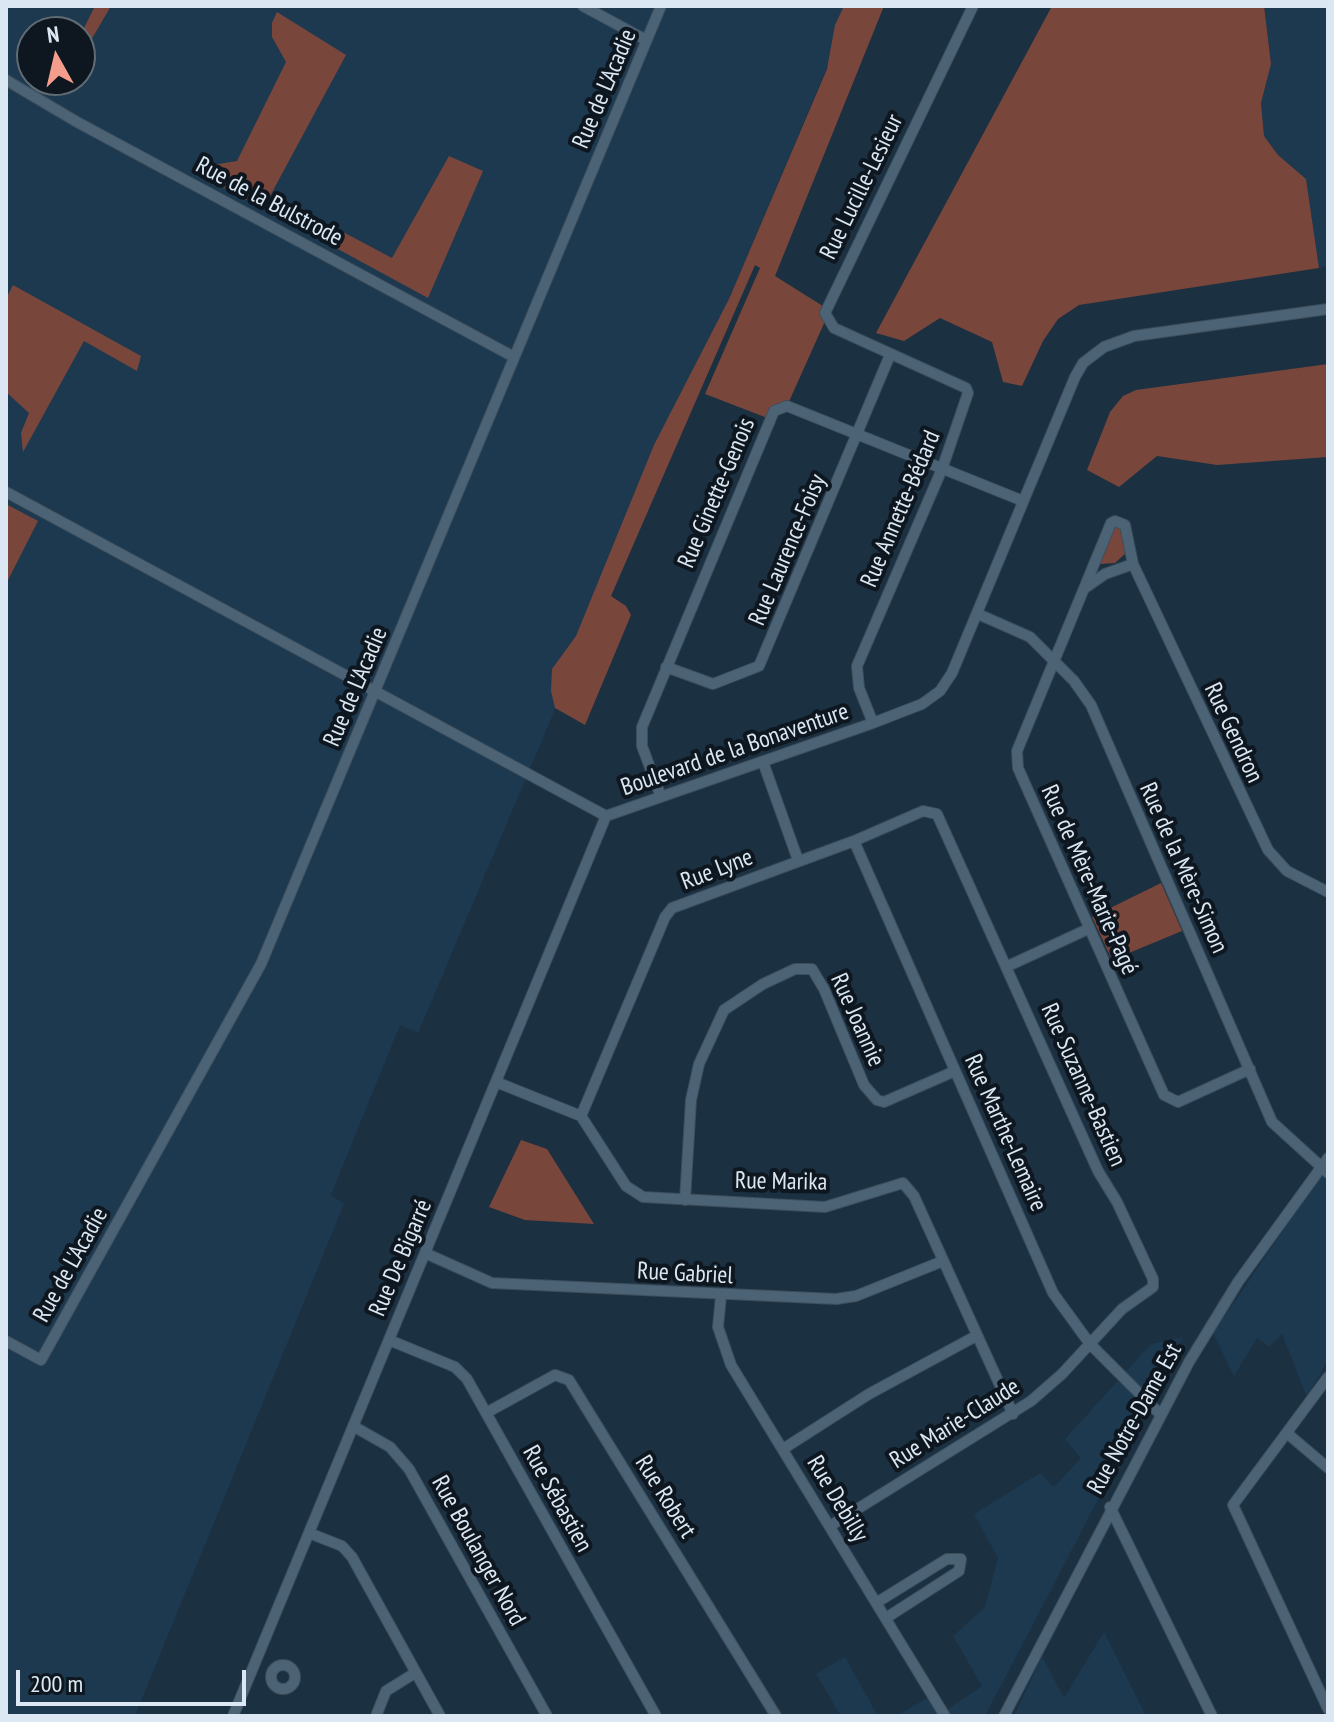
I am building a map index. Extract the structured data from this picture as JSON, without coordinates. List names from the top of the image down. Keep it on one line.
{"streets":{"street":["Rue de L'Acadie","Rue Lucille-Lesieur","Rue de la Bulstrode","Rue Ginette-Genois","Rue Annette-Bédard","Rue Laurence-Foisy","Rue Gendron","Boulevard de la Bonaventure","Rue de la Mère-Simon","Rue Lyne","Rue de Mère-Marie-Pagé","Rue Joannie","Rue Suzanne-Bastien","Rue Marthe-Lemaire","Rue Marika","Rue De Bigarré","Rue Gabriel","Rue Notre-Dame Est","Rue Marie-Claude","Rue Robert","Rue Sébastien","Rue Debilly","Rue Boulanger Nord"]},"crossings":[["Rue de L'Acadie","Rue de la Bulstrode"],["Rue de L'Acadie","Boulevard de la Bonaventure"],["Rue Lucille-Lesieur","Rue Annette-Bédard"],["Rue Lucille-Lesieur","Rue Laurence-Foisy"],["Rue Ginette-Genois","Rue Annette-Bédard"],["Rue Ginette-Genois","Rue Laurence-Foisy"],["Rue Ginette-Genois","Boulevard de la Bonaventure"],["Rue Annette-Bédard","Rue Laurence-Foisy"],["Rue Annette-Bédard","Boulevard de la Bonaventure"],["Rue Gendron","Rue de Mère-Marie-Pagé"],["Boulevard de la Bonaventure","Rue de la Mère-Simon"],["Boulevard de la Bonaventure","Rue De Bigarré"],["Rue de la Mère-Simon","Rue de Mère-Marie-Pagé"],["Rue de la Mère-Simon","Rue Notre-Dame Est"],["Rue Lyne","Rue Suzanne-Bastien"],["Rue Lyne","Rue Marthe-Lemaire"],["Rue Lyne","Rue Marika"],["Rue Joannie","Rue Marthe-Lemaire"],["Rue Joannie","Rue Marika"],["Rue Suzanne-Bastien","Rue Marthe-Lemaire"],["Rue Suzanne-Bastien","Rue Marie-Claude"],["Rue Marthe-Lemaire","Rue Notre-Dame Est"],["Rue Marthe-Lemaire","Rue Marie-Claude"],["Rue Marika","Rue Gabriel"],["Rue Marika","Rue Marie-Claude"],["Rue De Bigarré","Rue Gabriel"],["Rue De Bigarré","Rue Sébastien"],["Rue De Bigarré","Rue Boulanger Nord"],["Rue Gabriel","Rue Debilly"],["Rue Marie-Claude","Rue Debilly"],["Rue Robert","Rue Sébastien"]],"scale_bar":"200 m","north":"top"}
